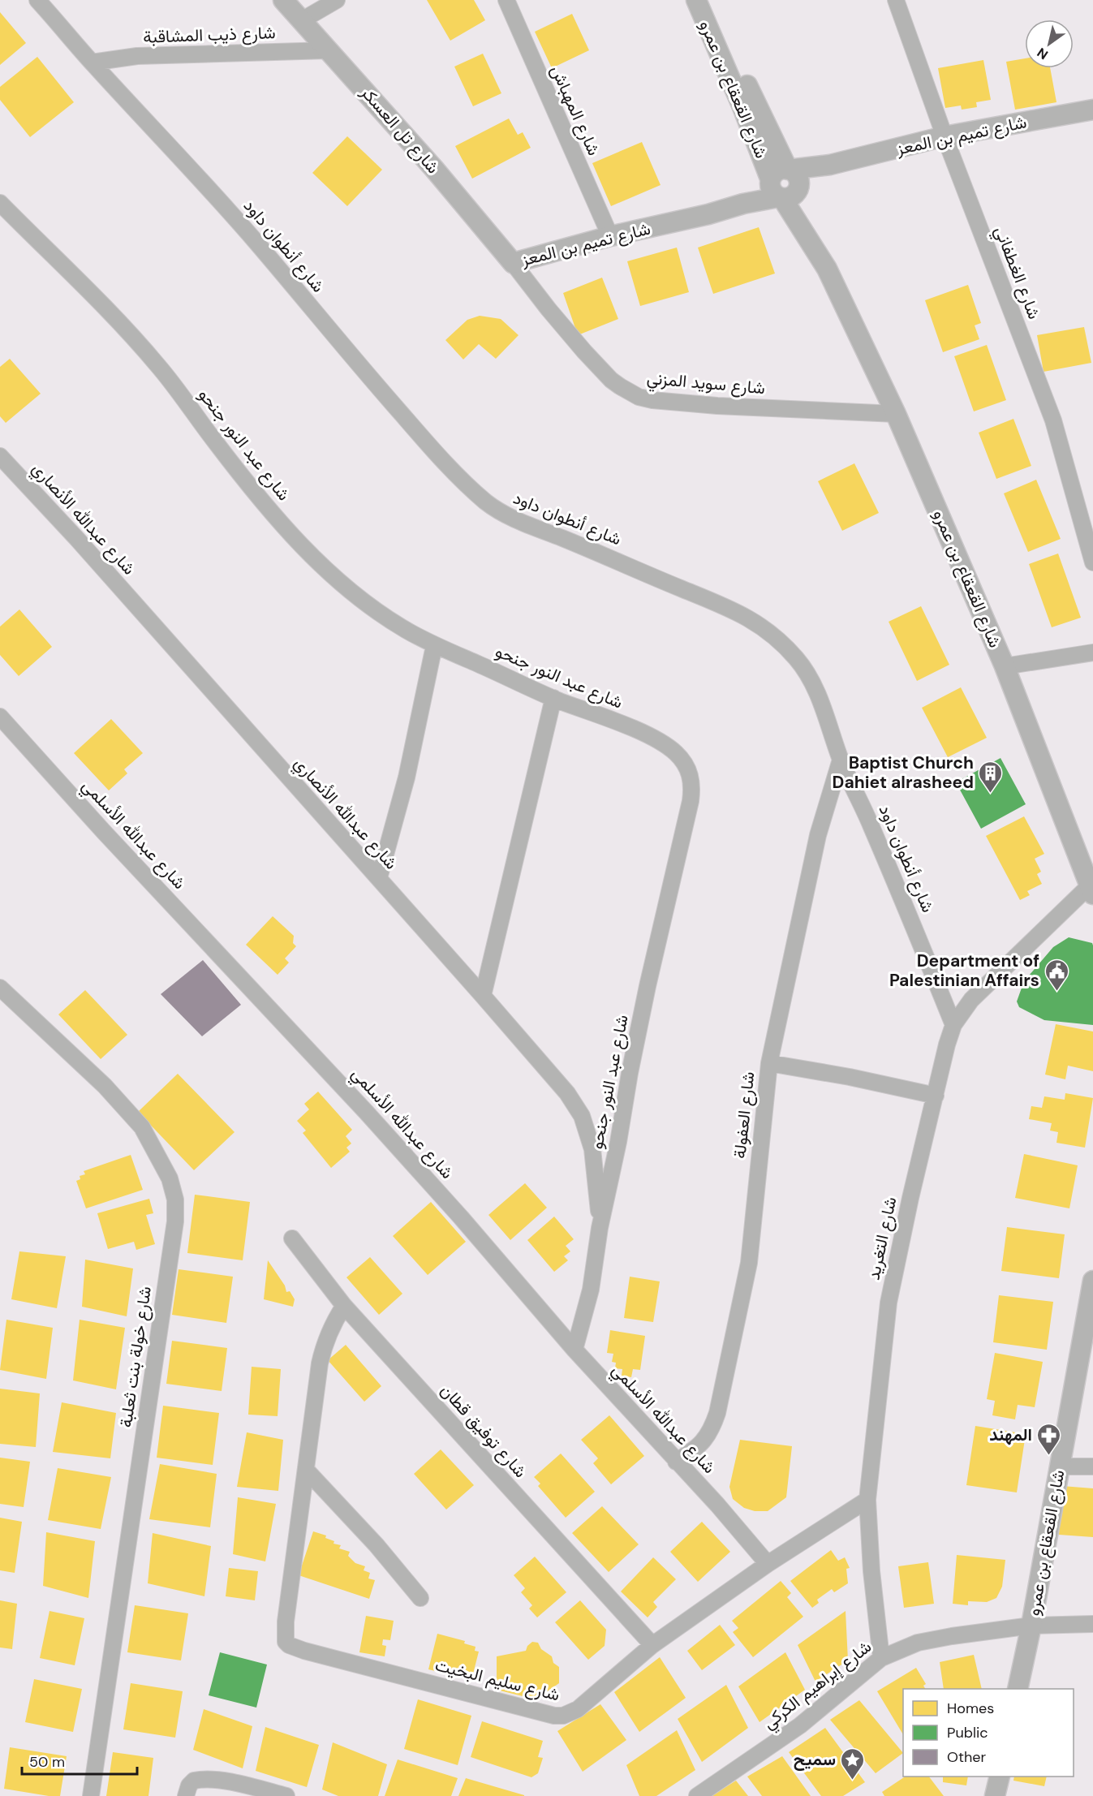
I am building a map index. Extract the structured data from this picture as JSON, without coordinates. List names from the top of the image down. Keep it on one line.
{"streets":{"street":["شارع ذيب المشاقبة","شارع القعقاع بن عمرو","شارع المهباش","شارع تل العسكر","شارع تميم بن المعز","شارع أنطوان داود","شارع الغطفاني","شارع سويد المزني","شارع عبد النور جنحو","شارع عبدالله الأنصاري","شارع عبدالله الأسلمي","شارع العفولة","شارع التغريد","شارع خولة بنت ثعلبة","شارع توفيق قطان","شارع سليم البخيت","شارع إبراهيم الكركي"]},"crossings":[["شارع ذيب المشاقبة","شارع تل العسكر"],["شارع ذيب المشاقبة","شارع أنطوان داود"],["شارع القعقاع بن عمرو","شارع تميم بن المعز"],["شارع القعقاع بن عمرو","شارع سويد المزني"],["شارع القعقاع بن عمرو","شارع التغريد"],["شارع القعقاع بن عمرو","شارع إبراهيم الكركي"],["شارع المهباش","شارع تميم بن المعز"],["شارع تل العسكر","شارع تميم بن المعز"],["شارع تل العسكر","شارع سويد المزني"],["شارع تميم بن المعز","شارع الغطفاني"],["شارع تميم بن المعز","شارع سويد المزني"],["شارع أنطوان داود","شارع العفولة"],["شارع أنطوان داود","شارع التغريد"],["شارع عبد النور جنحو","شارع عبدالله الأنصاري"],["شارع عبد النور جنحو","شارع عبدالله الأسلمي"],["شارع عبدالله الأسلمي","شارع العفولة"],["شارع عبدالله الأسلمي","شارع سليم البخيت"],["شارع التغريد","شارع سليم البخيت"],["شارع التغريد","شارع إبراهيم الكركي"],["شارع توفيق قطان","شارع سليم البخيت"]],"places":{"building":["Baptist Church Dahiet alrasheed"],"public building":["Department of Palestinian Affairs"],"pharmacy":["المهند"],"place":["سميح"]},"legend":["Homes","Public","Other"],"scale_bar":"50 m","north":"bottom left"}
